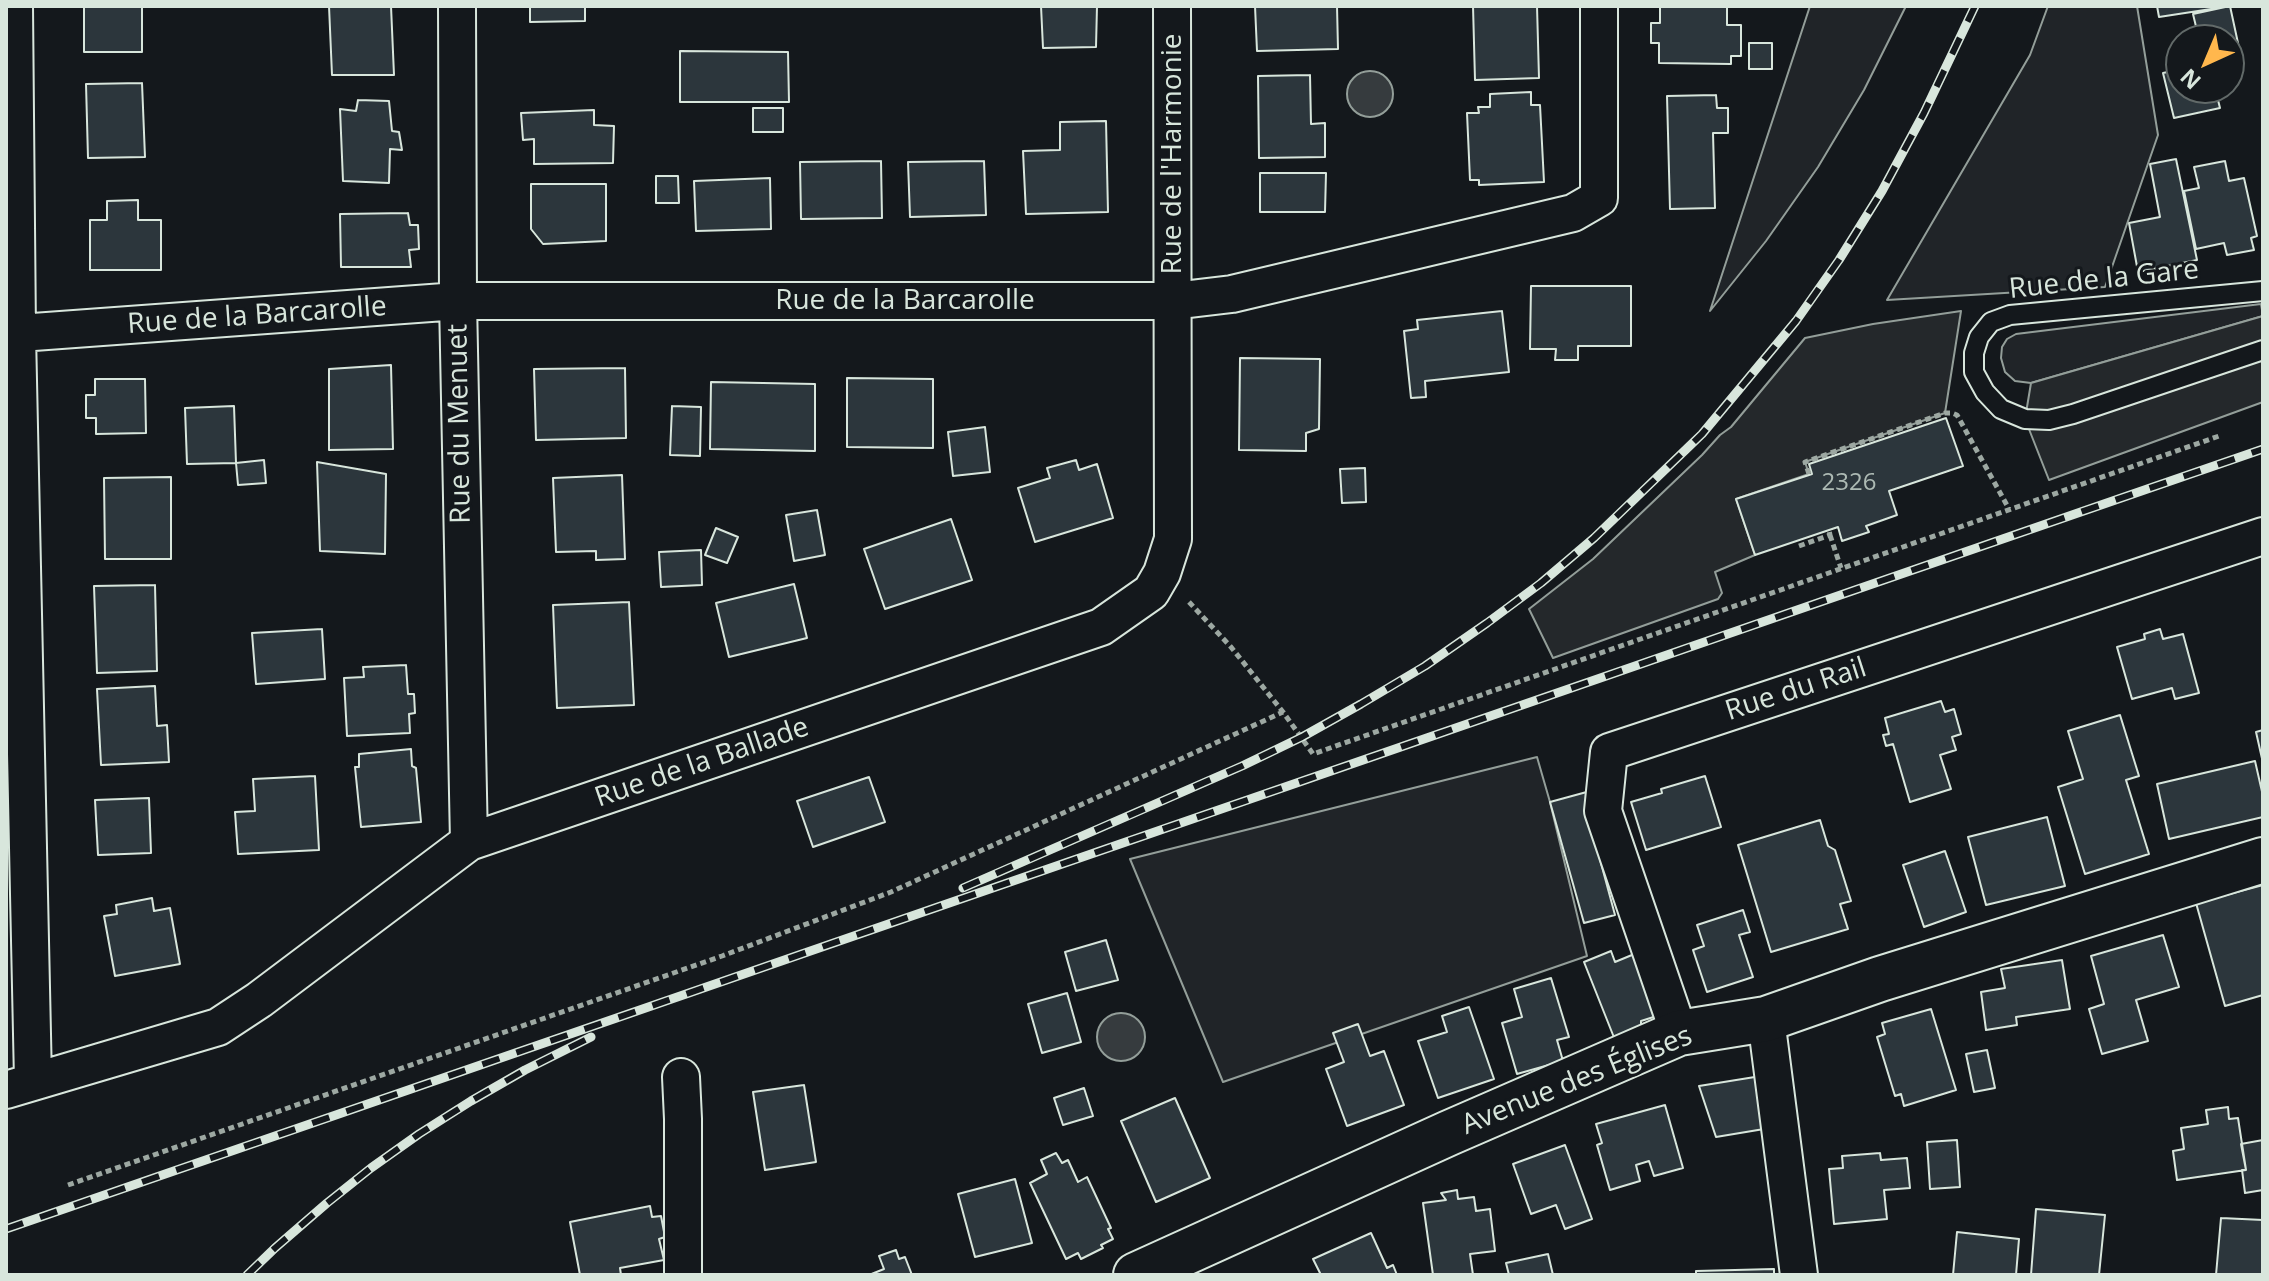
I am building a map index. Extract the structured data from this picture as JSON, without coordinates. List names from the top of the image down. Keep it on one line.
{"streets":{"main road":["Avenue des Églises"],"street":["Rue de l'Harmonie","Rue de la Barcarolle","Rue du Menuet","Rue du Rail","Rue de la Ballade"],"lane":["Rue de la Gare"]},"crossings":[["Rue de l'Harmonie","Rue de la Barcarolle"],["Rue de l'Harmonie","Rue de la Ballade"],["Rue de la Barcarolle","Rue du Menuet"],["Rue de la Barcarolle","Rue de la Ballade"],["Rue du Menuet","Rue de la Ballade"],["Rue du Rail","Avenue des Églises"]],"house_numbers":["2326"],"north":"bottom left"}
